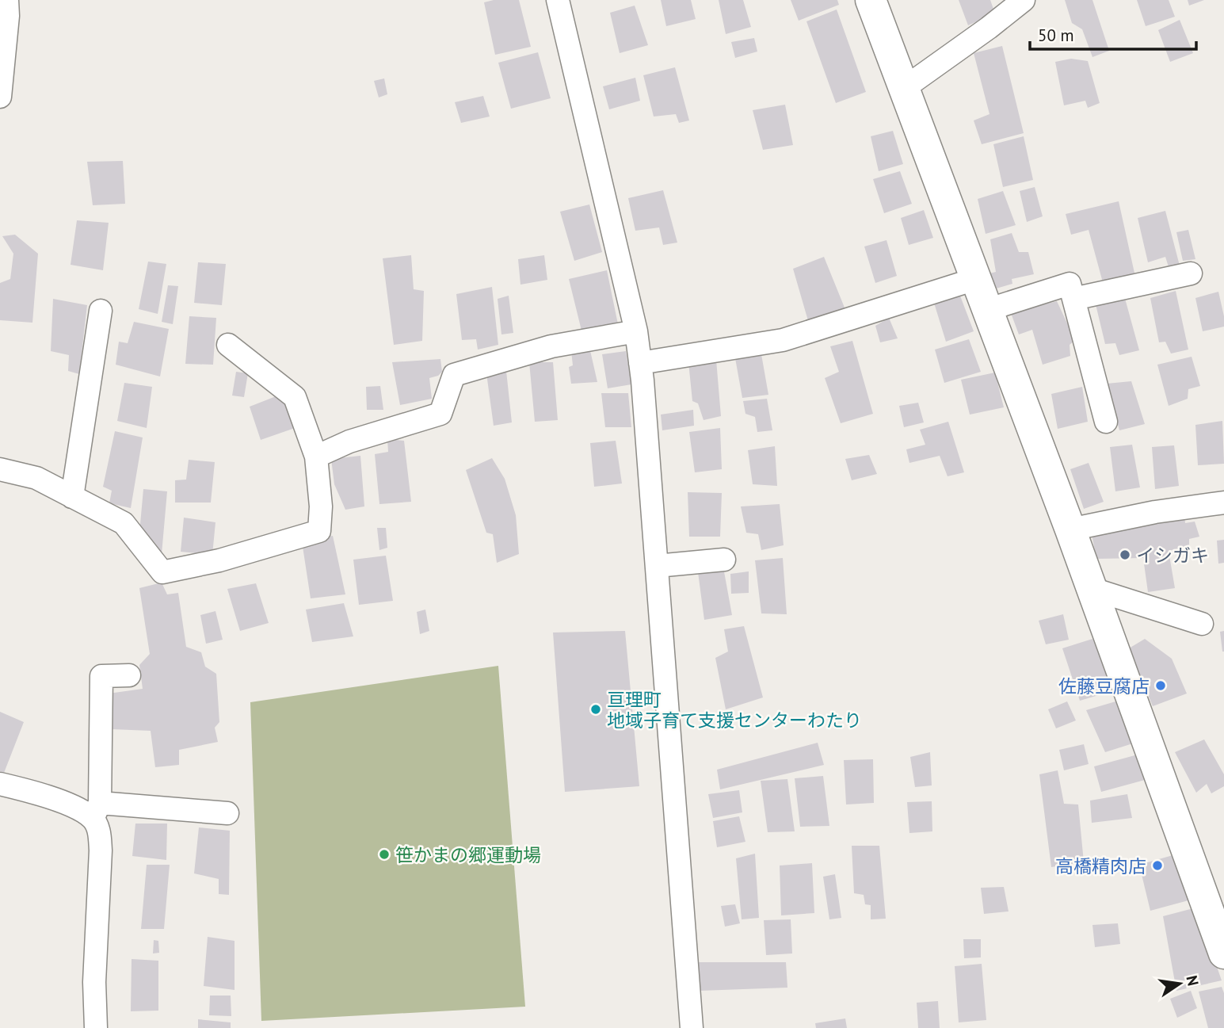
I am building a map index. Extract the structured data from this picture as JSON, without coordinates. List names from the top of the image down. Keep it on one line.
{"places":["イシガキ","佐藤豆腐店","亘理町 地域子育て支援センターわたり","笹かまの郷運動場","高橋精肉店"],"scale_bar":"50 m","north":"right"}
